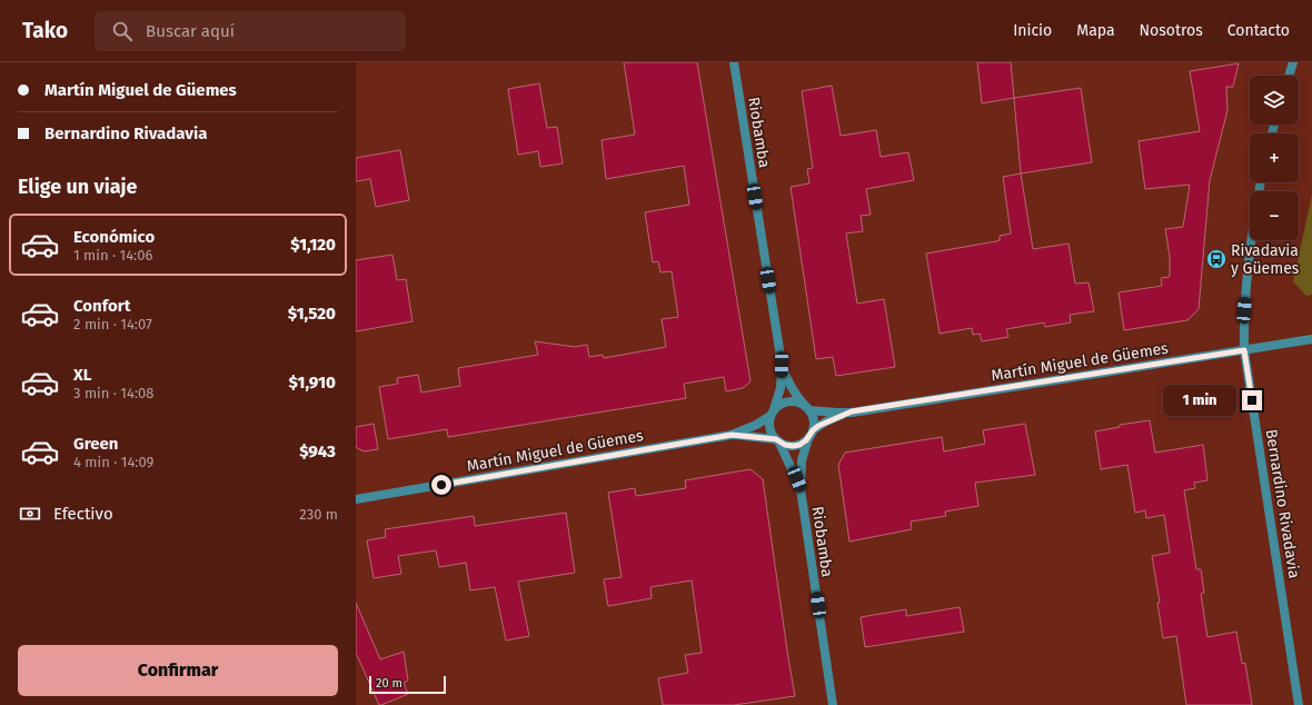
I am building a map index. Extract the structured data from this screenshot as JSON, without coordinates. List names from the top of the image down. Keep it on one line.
{"streets":{"street":["Riobamba","Martín Miguel de Güemes","Bernardino Rivadavia"]},"crossings":[["Riobamba","Martín Miguel de Güemes"],["Martín Miguel de Güemes","Bernardino Rivadavia"]],"places":{"bus stop":["Rivadavia y Güemes"]},"scale_bar":"20 m","page":{"header":"Tako","search":"Buscar aquí","nav":["Inicio","Mapa","Nosotros","Contacto"],"banner":["Martín Miguel de Güemes","Bernardino Rivadavia"],"map_buttons":["+","−"],"heading":"Elige un viaje","list":[{"name":"Económico","note":"1 min · 14:06","value":"$1,120"},{"name":"Confort","note":"2 min · 14:07","value":"$1,520"},{"name":"XL","note":"3 min · 14:08","value":"$1,910"},{"name":"Green","note":"4 min · 14:09","value":"$943"}],"bubble":"1 min","pay":["Efectivo","230 m"],"buttons":"Confirmar","scale":"20 m"}}
